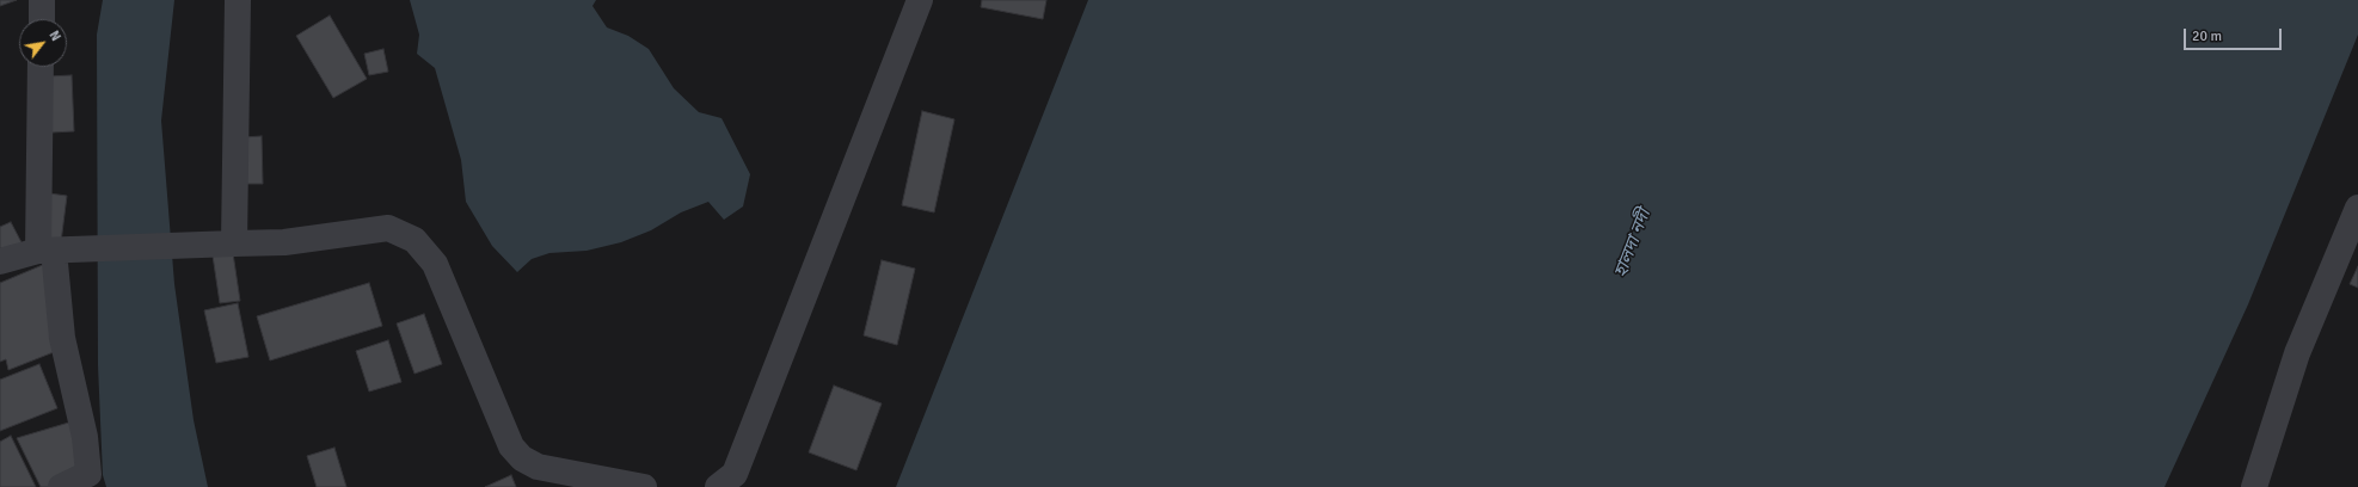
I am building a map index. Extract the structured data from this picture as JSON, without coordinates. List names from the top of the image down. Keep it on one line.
{"water":["হালদা নদী"],"scale_bar":"20 m","north":"top right"}
